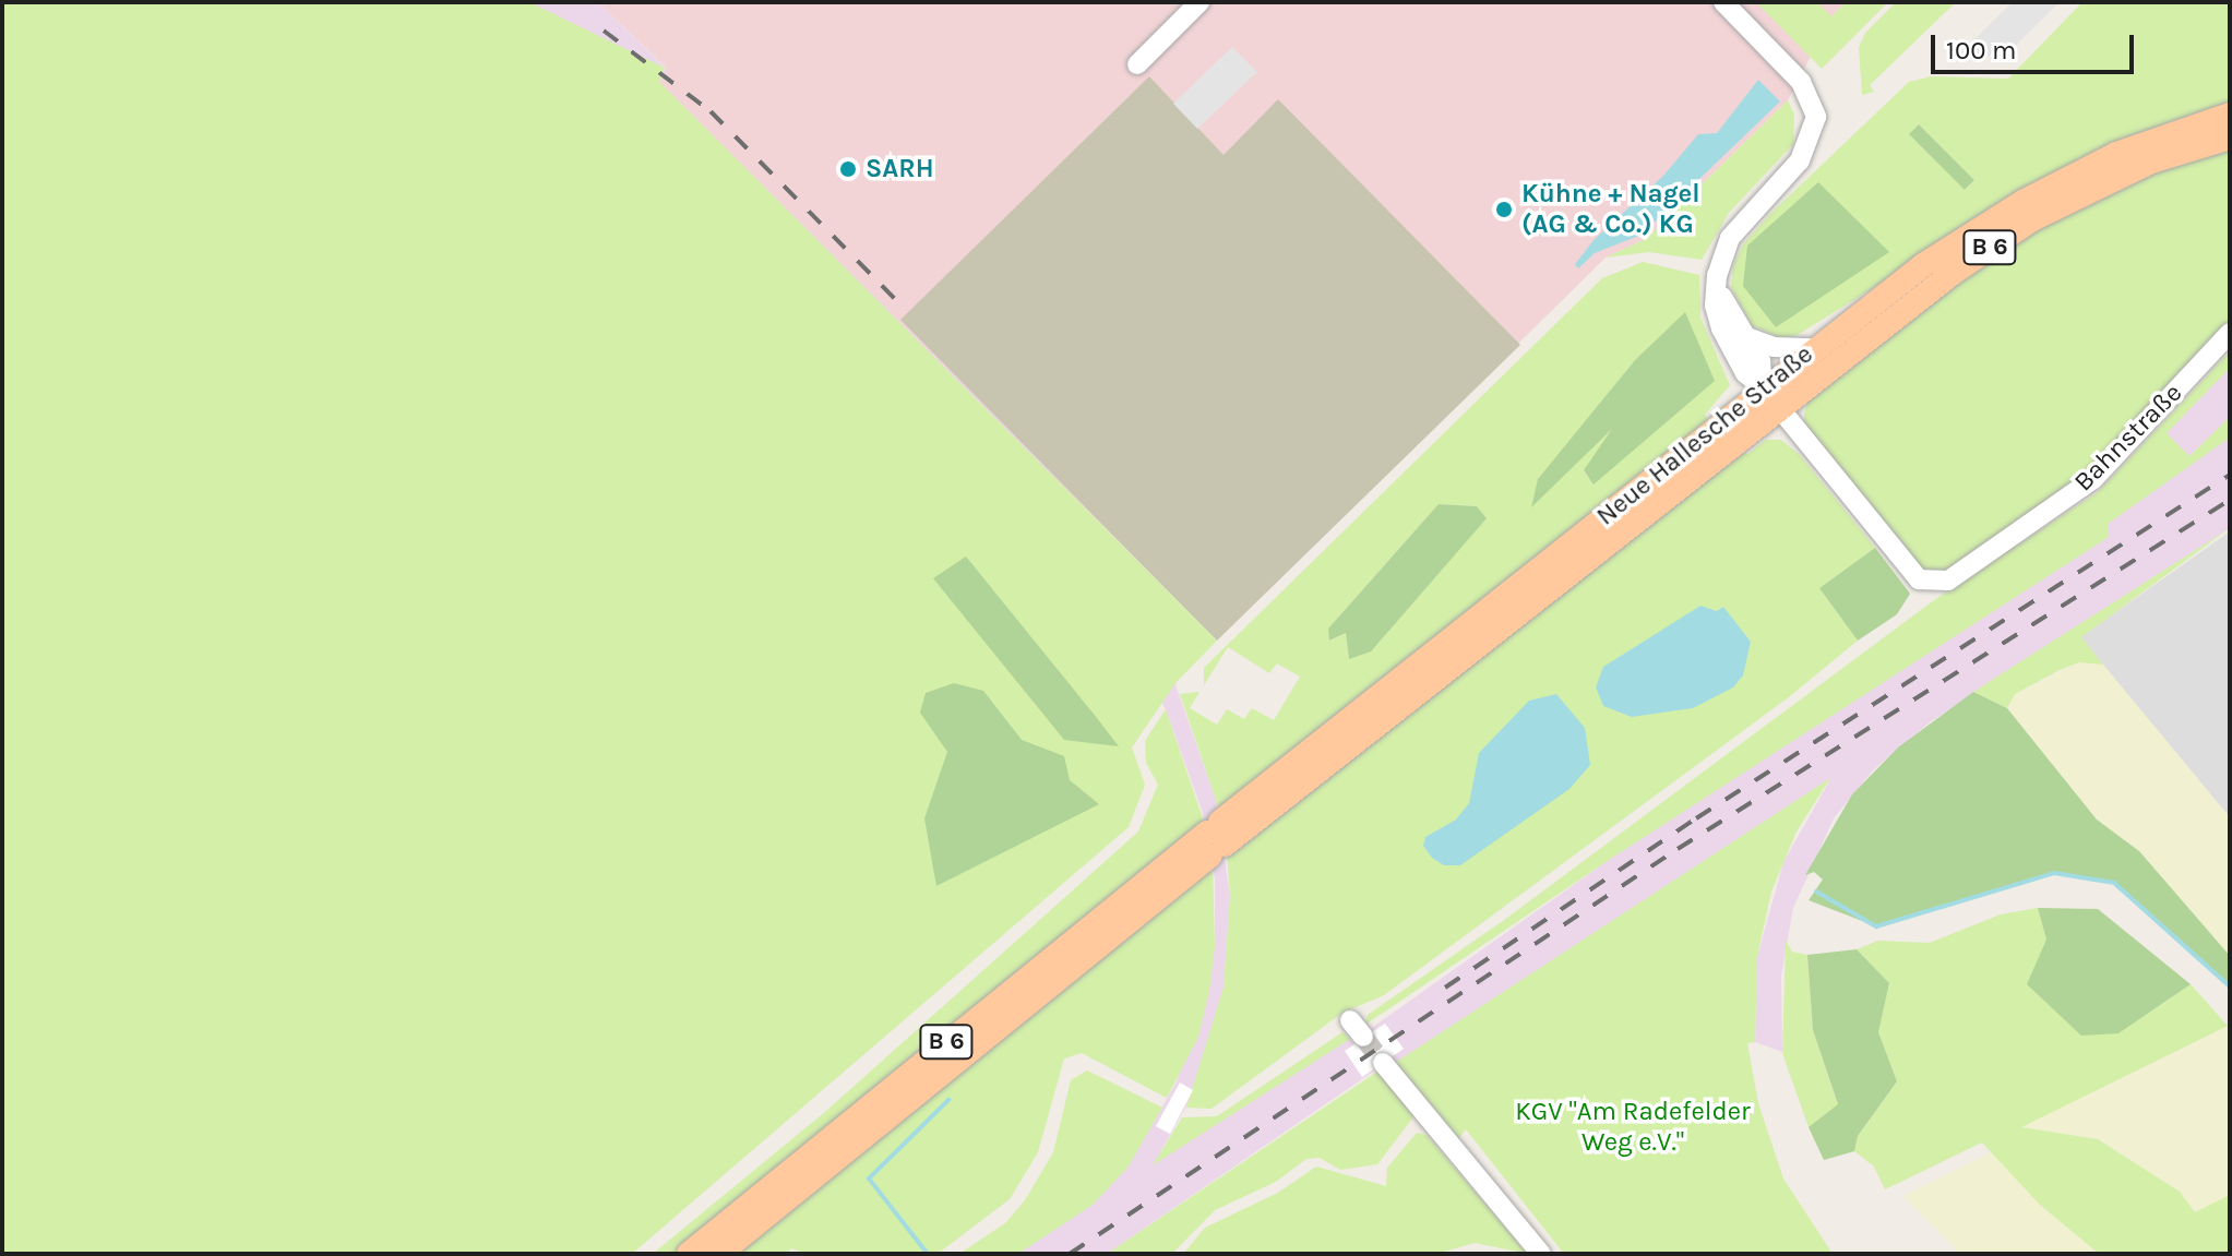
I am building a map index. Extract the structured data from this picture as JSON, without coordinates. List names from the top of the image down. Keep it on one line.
{"streets":{"main road":["B 6","Neue Hallesche Straße"],"street":["Bahnstraße"]},"crossings":[["Neue Hallesche Straße","Bahnstraße"]],"parks":["KGV \"Am Radefelder Weg e.V.\""],"places":["SARH","Kühne + Nagel (AG & Co.) KG"],"scale_bar":"100 m"}
